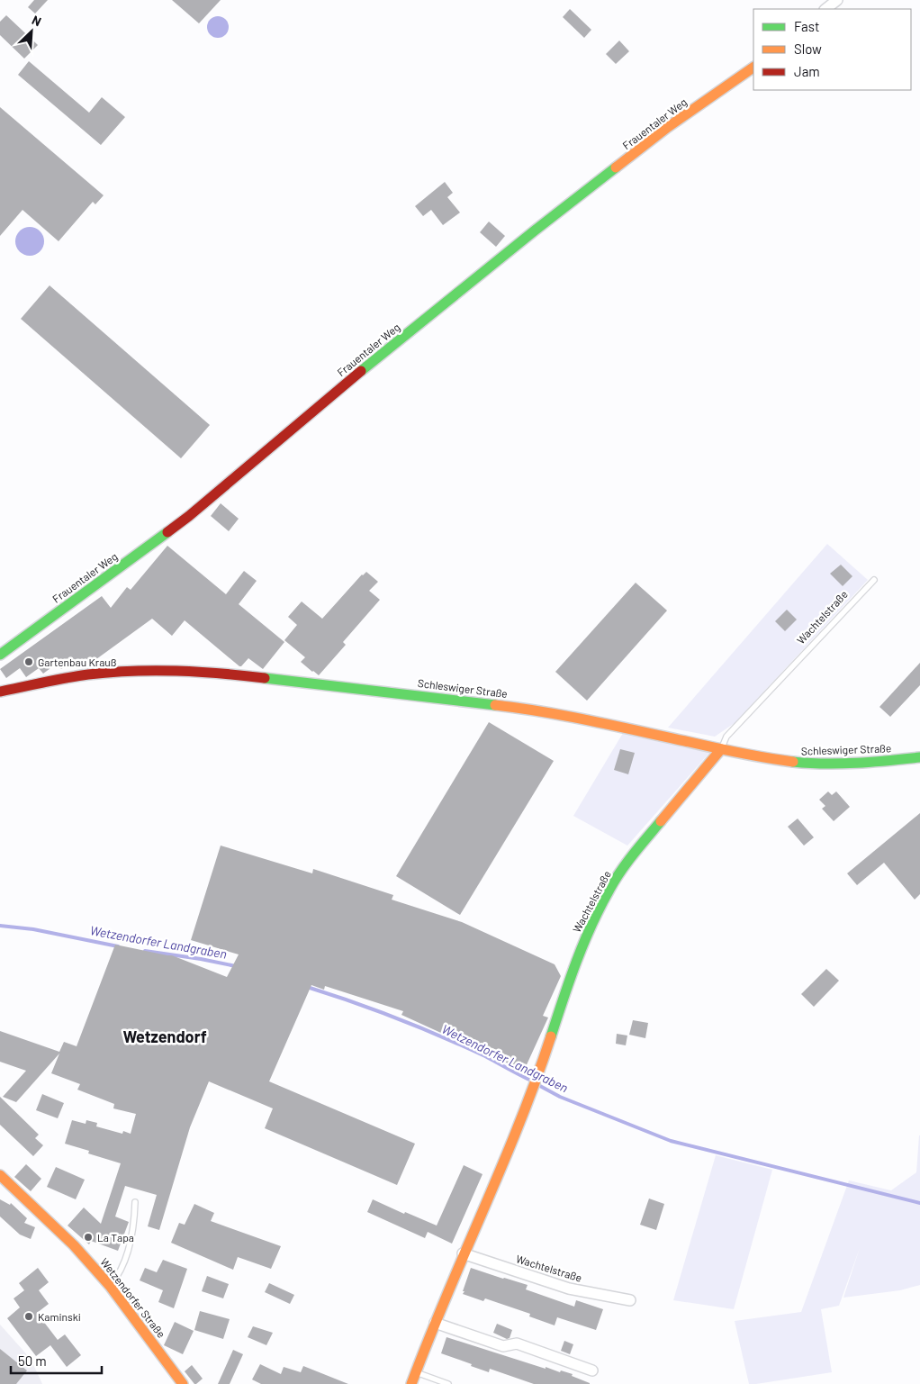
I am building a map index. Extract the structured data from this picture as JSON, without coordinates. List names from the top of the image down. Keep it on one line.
{"streets":{"street":["Frauentaler Weg","Wachtelstraße","Schleswiger Straße","Wetzendorfer Straße"]},"crossings":[["Wachtelstraße","Schleswiger Straße"]],"districts":["Wetzendorf"],"water":["Wetzendorfer Landgraben"],"places":["Gartenbau Krauß","La Tapa","Kaminski"],"legend":["Fast","Slow","Jam"],"scale_bar":"50 m","north":"top right"}
